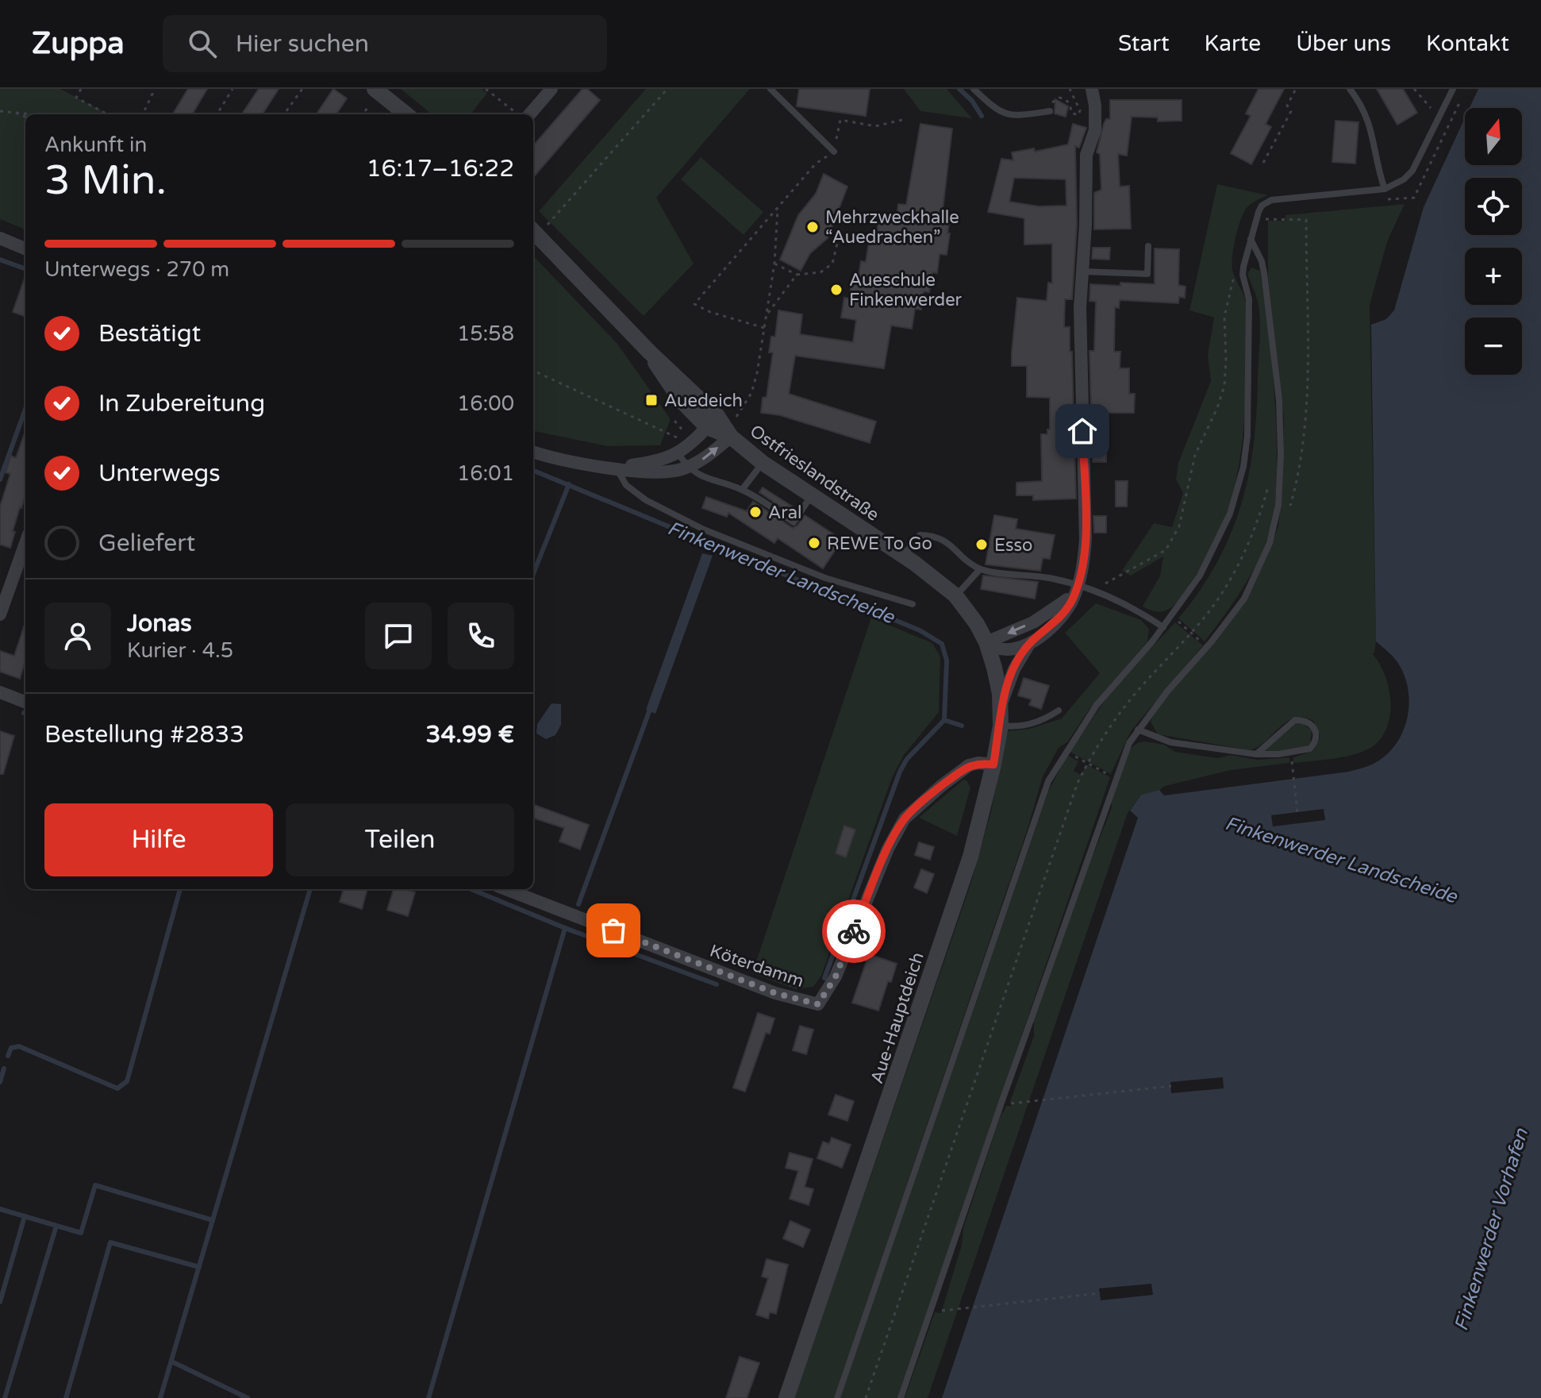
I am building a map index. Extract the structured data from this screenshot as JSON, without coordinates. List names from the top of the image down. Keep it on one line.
{"streets":{"street":["Ostfrieslandstraße","Köterdamm","Aue-Hauptdeich"]},"crossings":[["Ostfrieslandstraße","Aue-Hauptdeich"],["Köterdamm","Aue-Hauptdeich"]],"water":["Finkenwerder Landscheide","Finkenwerder Vorhafen"],"places":{"other":["Mehrzweckhalle “Auedrachen”","Aueschule Finkenwerder","Aral","REWE To Go","Esso"],"transit":["Auedeich"]},"north":"top","page":{"header":"Zuppa","search":"Hier suchen","nav":["Start","Karte","Über uns","Kontakt"],"map_buttons":["+","−"],"heading":["3 Min.","Ankunft in","16:17–16:22"],"panel":["Jonas","Kurier · 4.5","Bestellung #2833","34.99 €"],"bar":"Unterwegs · 270 m","list":[["Bestätigt","15:58"],["In Zubereitung","16:00"],["Unterwegs","16:01"],"Geliefert"],"buttons":["Hilfe","Teilen"]}}
